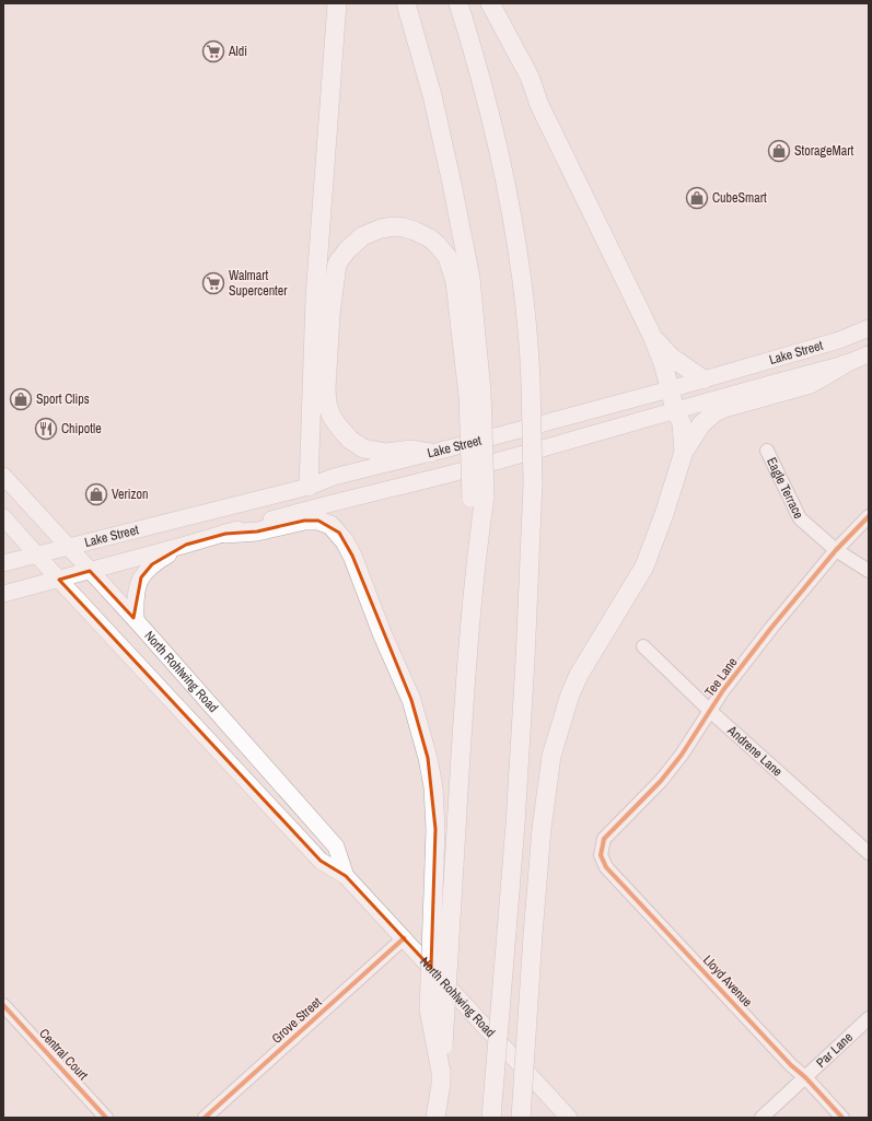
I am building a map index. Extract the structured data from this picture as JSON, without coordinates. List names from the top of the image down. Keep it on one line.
{"streets":{"main road":["Lake Street","North Rohlwing Road"],"street":["Eagle Terrace","Tee Lane","Andrene Lane","Lloyd Avenue","Grove Street","Par Lane","Central Court"]},"crossings":[["Lake Street","North Rohlwing Road"],["Eagle Terrace","Tee Lane"],["North Rohlwing Road","Grove Street"],["Tee Lane","Andrene Lane"],["Tee Lane","Lloyd Avenue"],["Lloyd Avenue","Par Lane"]],"places":{"supermarket":["Aldi","Walmart Supercenter"],"shop":["StorageMart","CubeSmart","Sport Clips","Verizon"],"restaurant":["Chipotle"]}}
